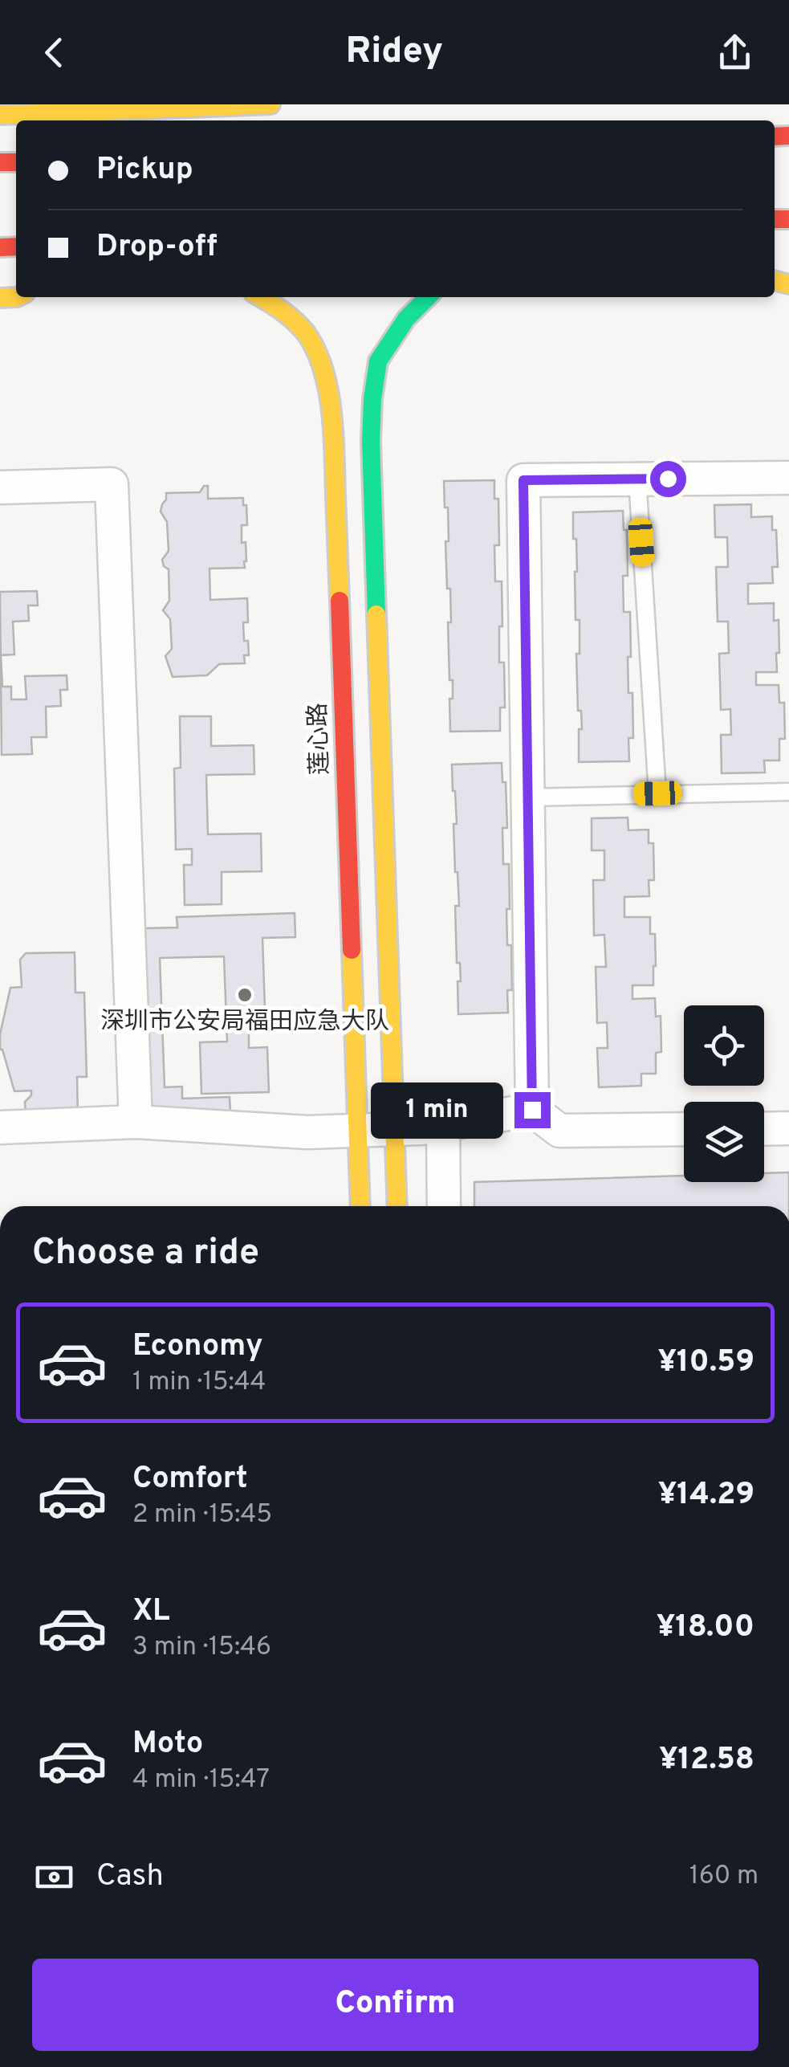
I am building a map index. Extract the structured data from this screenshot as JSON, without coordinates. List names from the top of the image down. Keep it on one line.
{"streets":{"main road":["莲心路"]},"places":["深圳市公安局福田应急大队"],"page":{"header":"Ridey","banner":["Pickup","Drop-off"],"bubble":"1 min","heading":"Choose a ride","list":[{"name":"Economy","note":"1 min · 15:44","value":"¥10.59"},{"name":"Comfort","note":"2 min · 15:45","value":"¥14.29"},{"name":"XL","note":"3 min · 15:46","value":"¥18.00"},{"name":"Moto","note":"4 min · 15:47","value":"¥12.58"}],"pay":["Cash","160 m"],"buttons":"Confirm"}}
